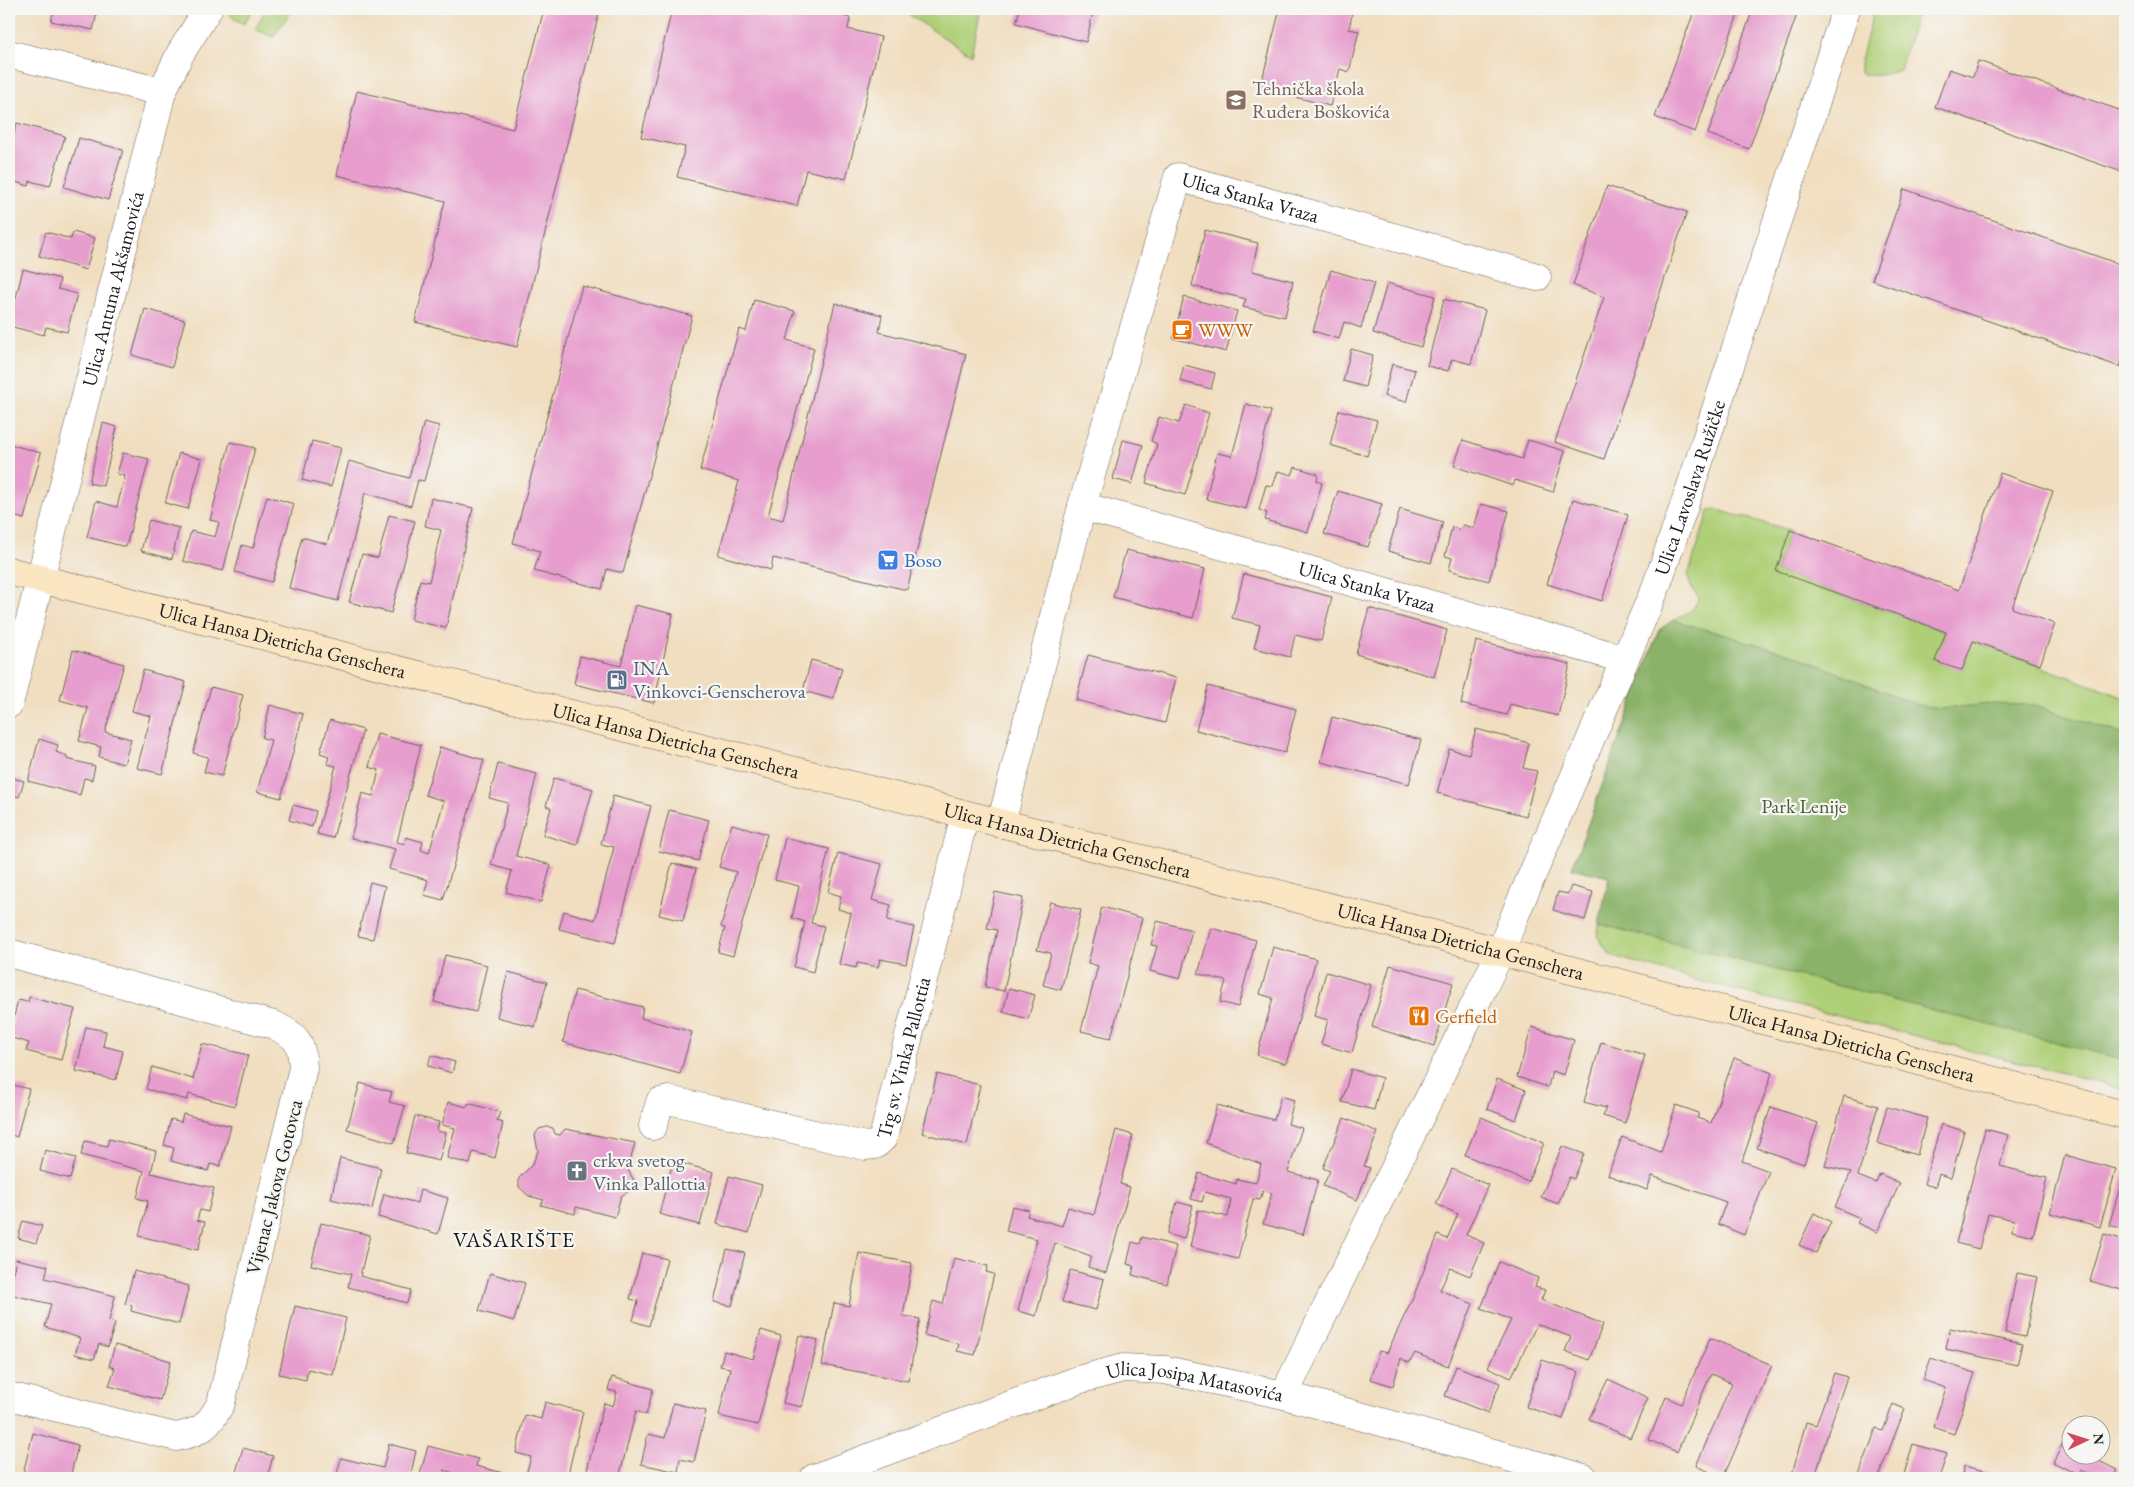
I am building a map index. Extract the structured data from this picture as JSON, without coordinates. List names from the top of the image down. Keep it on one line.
{"streets":{"main road":["Ulica Hansa Dietricha Genschera"],"street":["Ulica Stanka Vraza","Ulica Antuna Akšamovića","Ulica Lavoslava Ružičke","Trg sv. Vinka Pallottia","Vijenac Jakova Gotovca","Ulica Josipa Matasovića"]},"crossings":[["Ulica Stanka Vraza","Ulica Lavoslava Ružičke"],["Ulica Stanka Vraza","Ulica Hansa Dietricha Genschera"],["Ulica Antuna Akšamovića","Ulica Hansa Dietricha Genschera"],["Ulica Lavoslava Ružičke","Ulica Hansa Dietricha Genschera"],["Ulica Lavoslava Ružičke","Ulica Josipa Matasovića"],["Ulica Hansa Dietricha Genschera","Trg sv. Vinka Pallottia"]],"districts":["VAŠARIŠTE"],"parks":["Park Lenije"],"places":{"school or university":["Tehnička škola Ruđera Boškovića"],"cafe":["WWW"],"supermarket":["Boso"],"fuel station":["INA Vinkovci-Genscherova"],"restaurant":["Gerfield"],"church":["crkva svetog Vinka Pallottia"]},"north":"right"}
